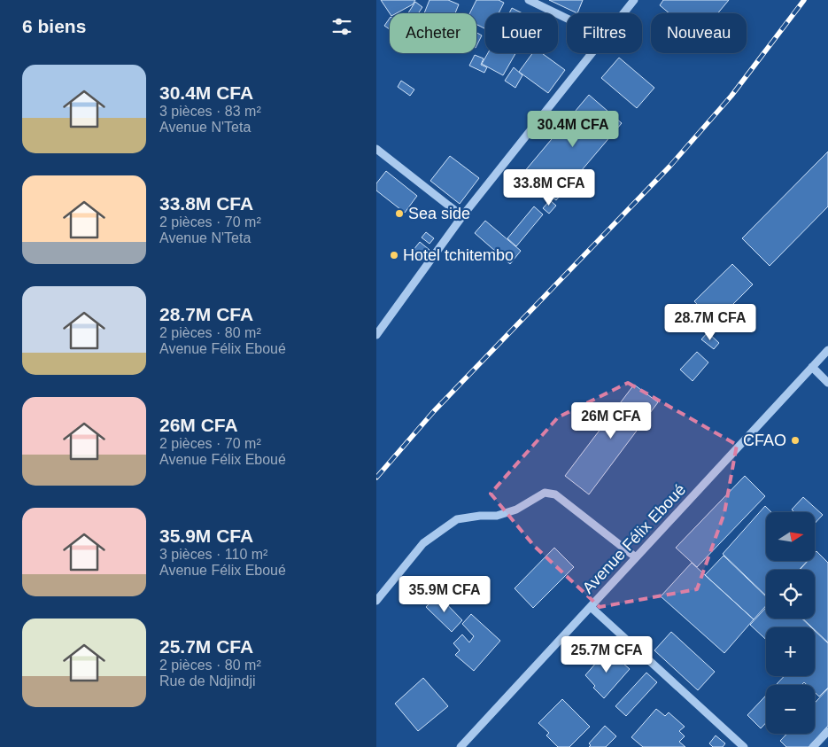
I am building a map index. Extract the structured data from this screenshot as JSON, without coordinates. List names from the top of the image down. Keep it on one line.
{"streets":{"street":["Avenue Félix Eboué"]},"places":["Sea side","Hotel tchitembo","CFAO"],"north":"right","page":{"heading":"6 biens","chip":["Acheter","Louer","Filtres","Nouveau"],"list":[{"name":"30.4M CFA","note":"3 pièces · 83 m² · Avenue N'Teta"},{"name":"33.8M CFA","note":"2 pièces · 70 m² · Avenue N'Teta"},{"name":"28.7M CFA","note":"2 pièces · 80 m² · Avenue Félix Eboué"},{"name":"26M CFA","note":"2 pièces · 70 m² · Avenue Félix Eboué"},{"name":"35.9M CFA","note":"3 pièces · 110 m² · Avenue Félix Eboué"},{"name":"25.7M CFA","note":"2 pièces · 80 m² · Rue de Ndjindji"}],"price":["30.4M CFA","33.8M CFA","28.7M CFA","26M CFA","35.9M CFA","25.7M CFA"],"map_buttons":["+","−"]}}
